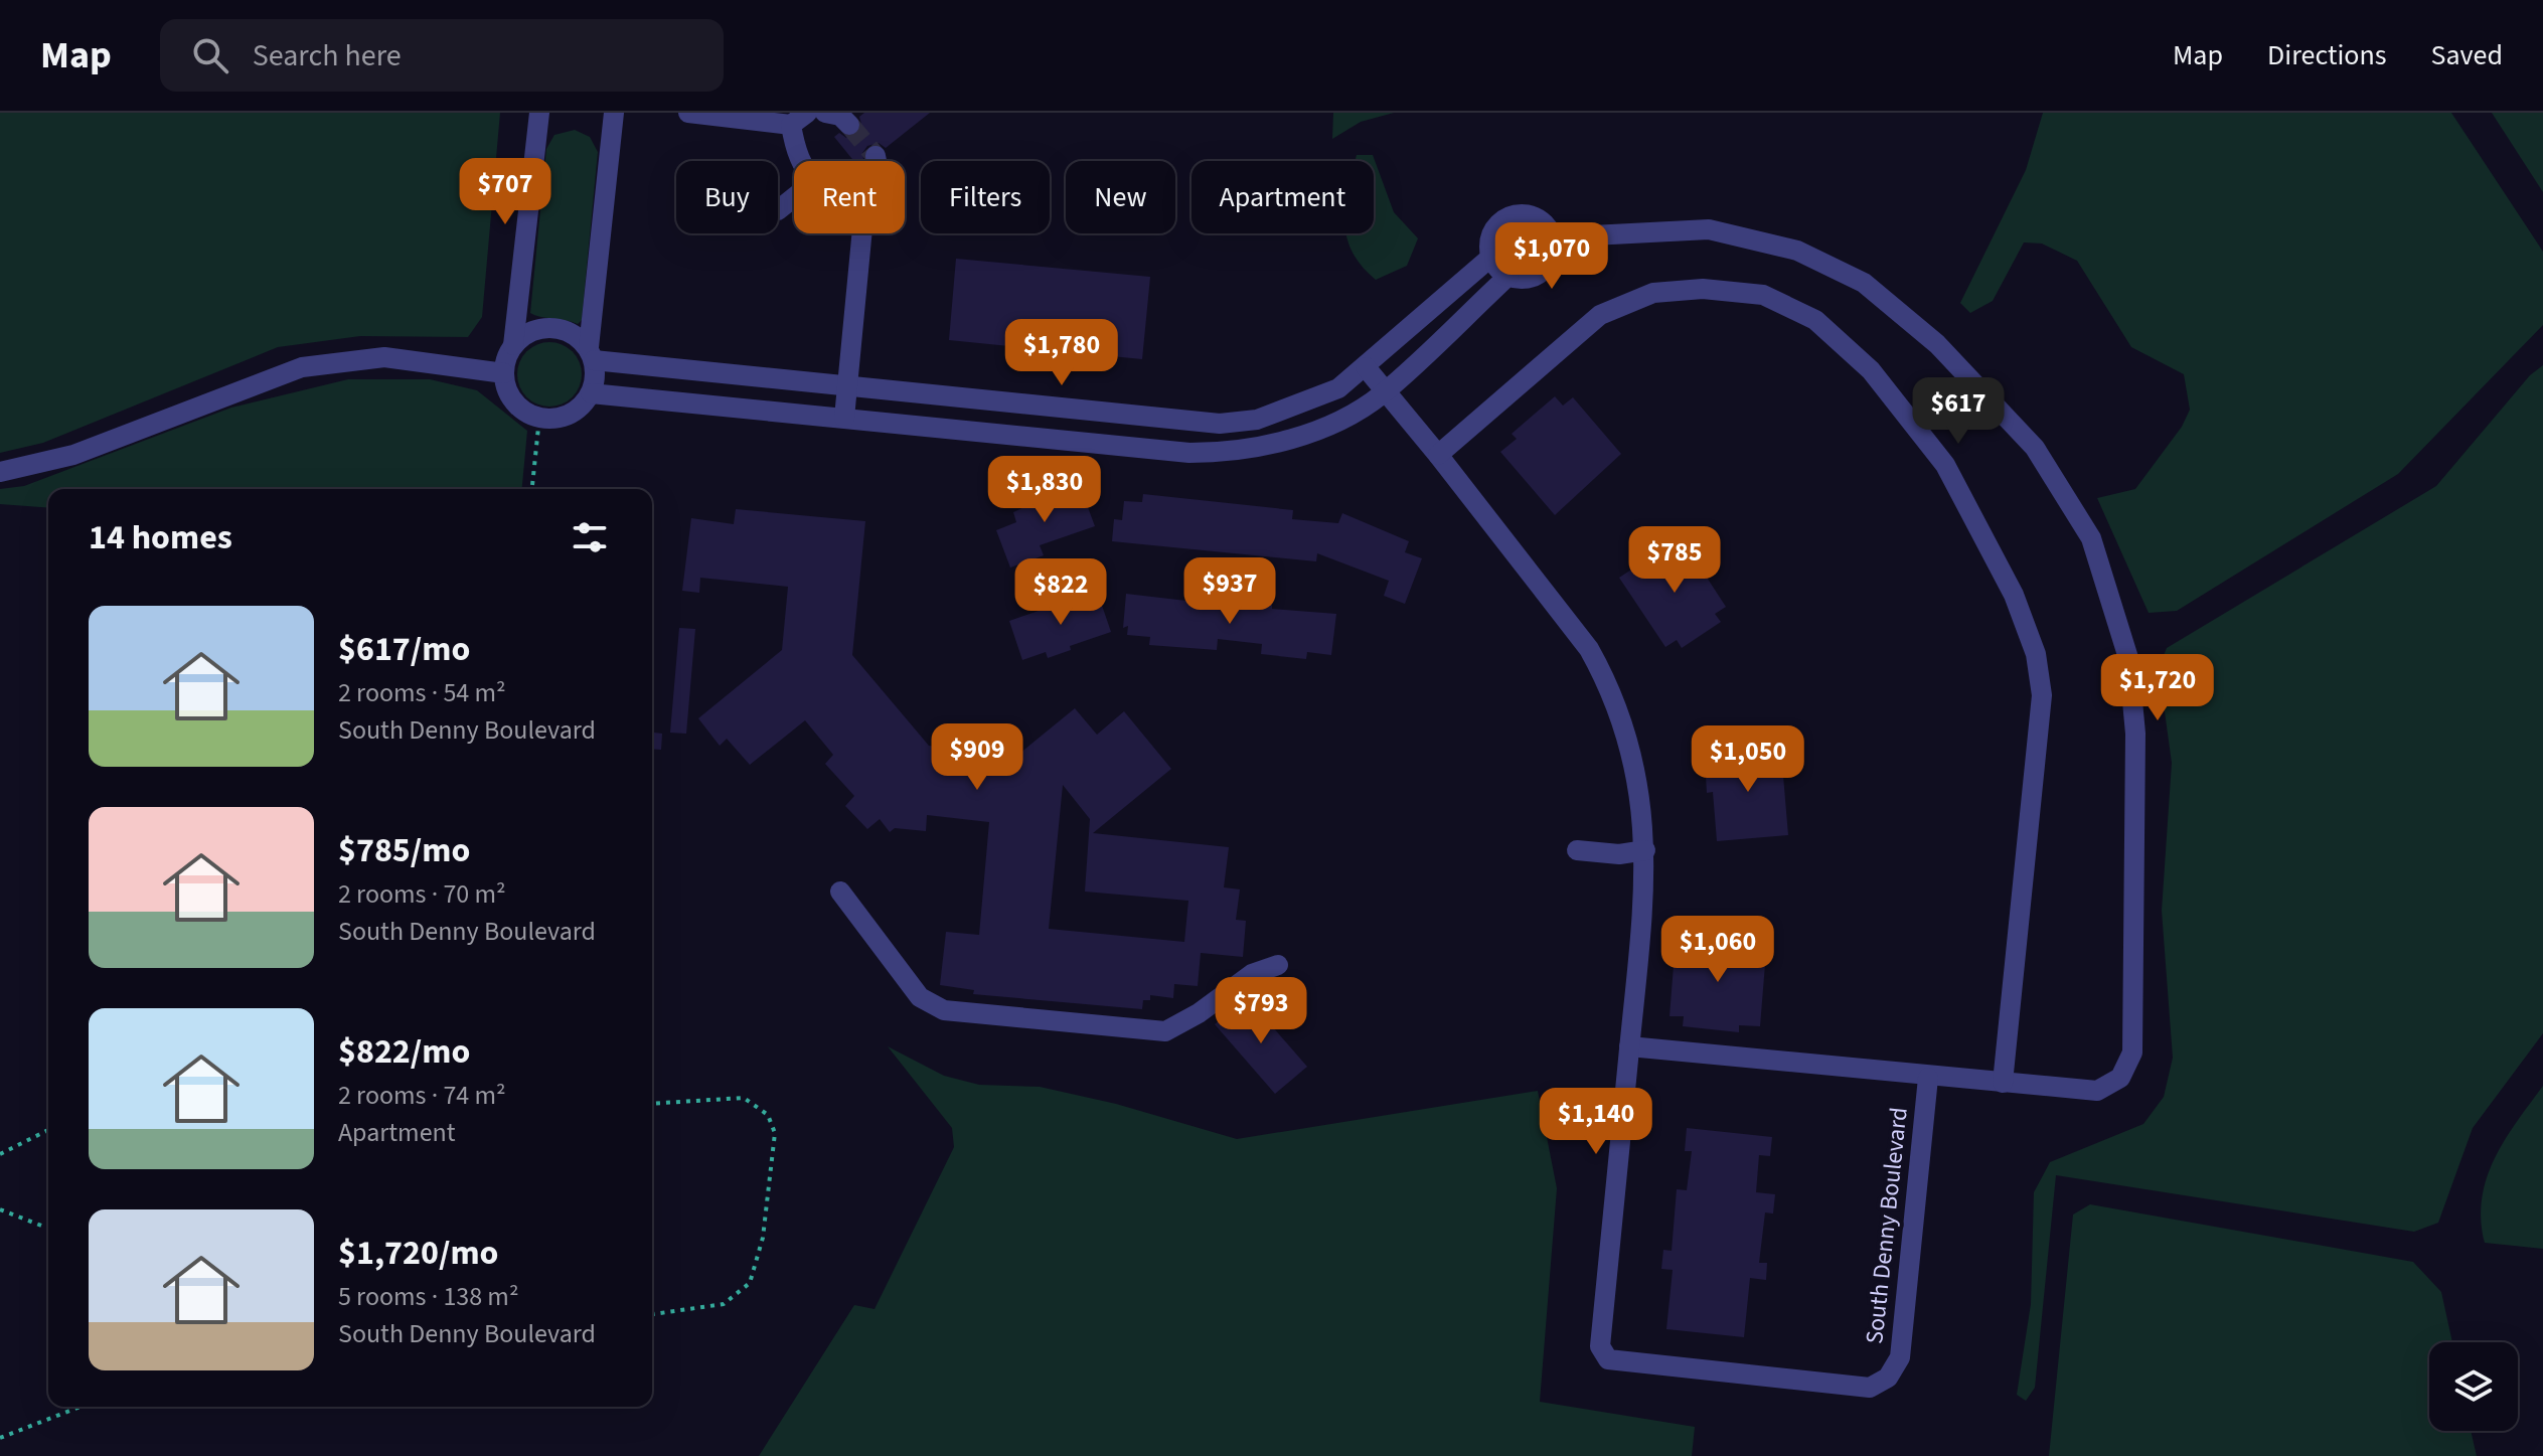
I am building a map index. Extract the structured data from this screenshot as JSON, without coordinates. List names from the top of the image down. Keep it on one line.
{"streets":{"street":["South Denny Boulevard"]},"page":{"header":"Map","search":"Search here","nav":["Map","Directions","Saved"],"price":["$707","$1,070","$1,780","$617","$1,830","$785","$937","$822","$1,720","$909","$1,050","$1,060","$793","$1,140"],"chip":["Buy","Rent","Filters","New","Apartment"],"heading":"14 homes","list":[{"name":"$617/mo","note":"2 rooms · 54 m² · South Denny Boulevard"},{"name":"$785/mo","note":"2 rooms · 70 m² · South Denny Boulevard"},{"name":"$822/mo","note":"2 rooms · 74 m² · Apartment"},{"name":"$1,720/mo","note":"5 rooms · 138 m² · South Denny Boulevard"}]}}
